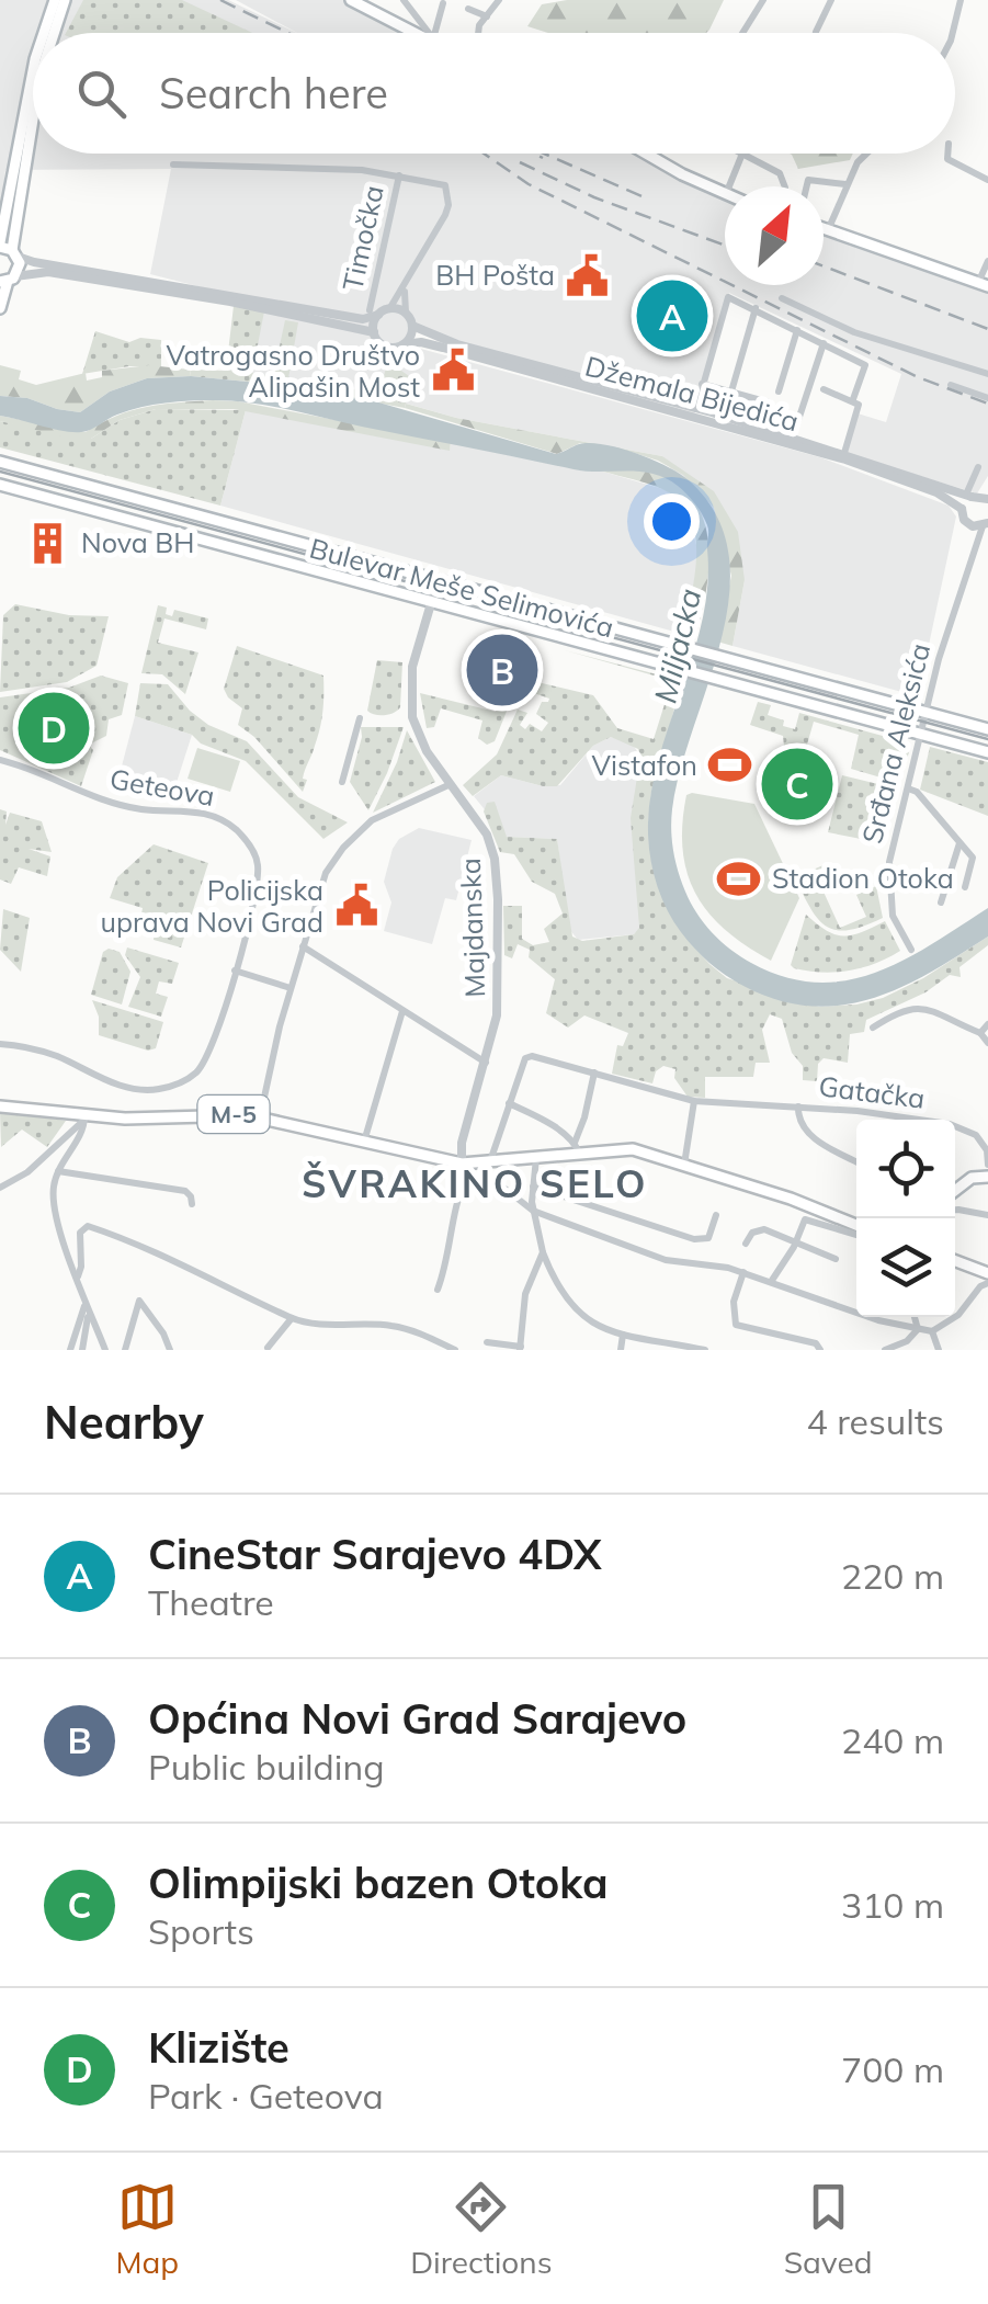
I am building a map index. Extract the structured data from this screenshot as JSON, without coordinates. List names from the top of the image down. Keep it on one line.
{"streets":{"main road":["Bulevar Meše Selimovića","M-5"],"street":["Timočka","Džemala Bijedića","Srđana Aleksića","Geteova","Majdanska","Gatačka"]},"crossings":[["Timočka","Džemala Bijedića"],["Bulevar Meše Selimovića","Srđana Aleksića"],["Bulevar Meše Selimovića","Majdanska"],["Majdanska","M-5"]],"districts":["ŠVRAKINO SELO"],"water":["Miljacka"],"places":{"public building":["BH Pošta","Vatrogasno Društvo Alipašin Most","Policijska uprava Novi Grad"],"building":["Nova BH"],"sports":["Vistafon","Stadion Otoka"]},"north":"top right","page":{"search":"Search here","pins":["A","B","D","C"],"heading":["Nearby","4 results"],"list":[{"mark":"A","name":"CineStar Sarajevo 4DX","note":"Theatre","value":"220 m"},{"mark":"B","name":"Općina Novi Grad Sarajevo","note":"Public building","value":"240 m"},{"mark":"C","name":"Olimpijski bazen Otoka","note":"Sports","value":"310 m"},{"mark":"D","name":"Klizište","note":"Park · Geteova","value":"700 m"}],"nav":["Map","Directions","Saved"]}}
